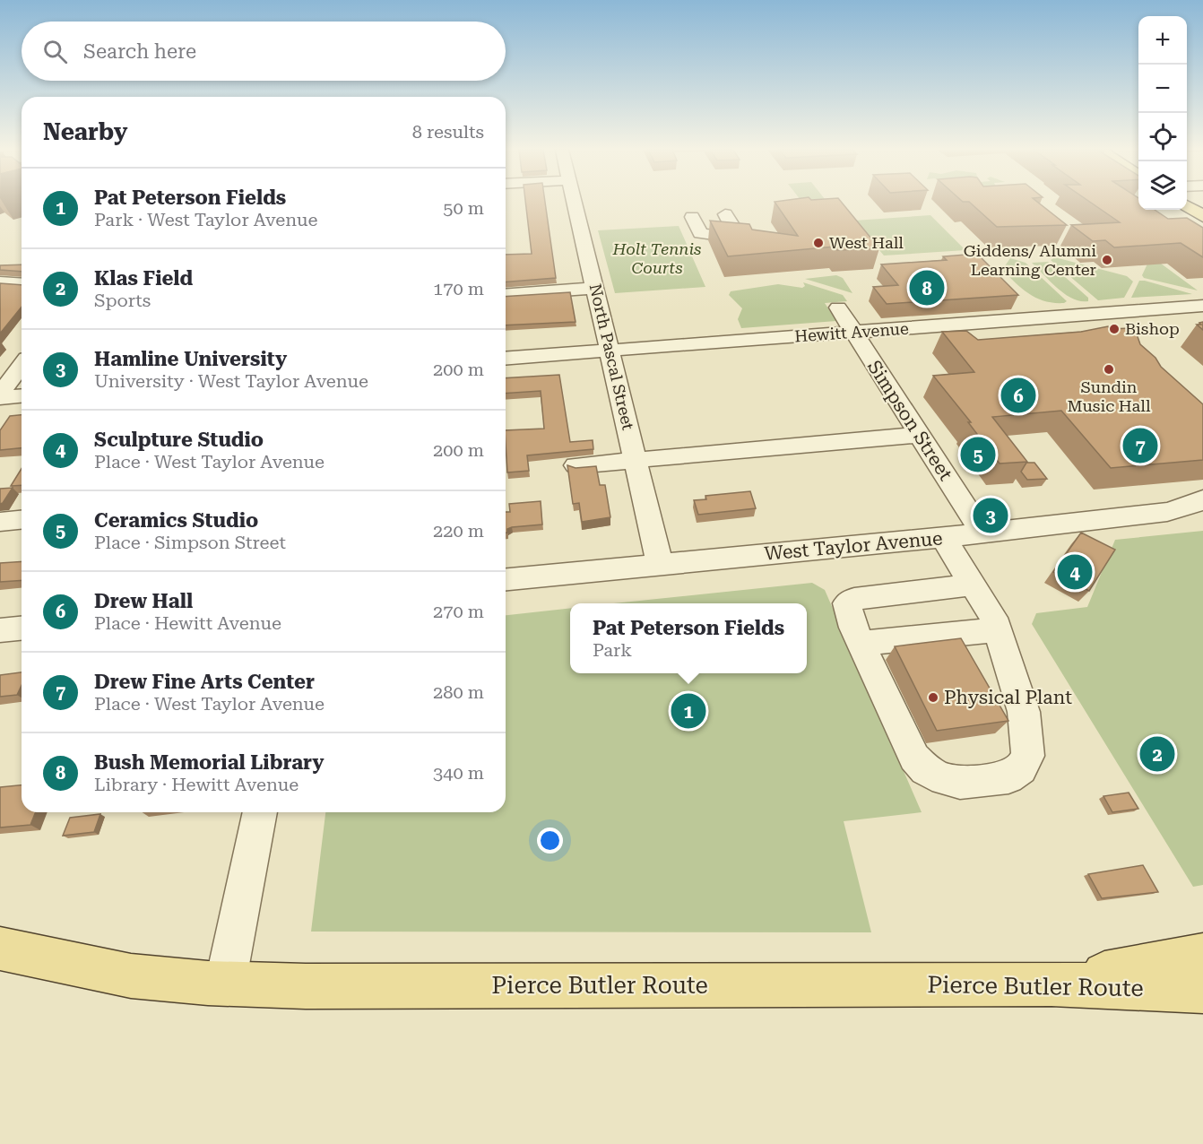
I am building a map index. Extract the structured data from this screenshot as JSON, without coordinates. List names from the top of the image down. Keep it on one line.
{"streets":{"main road":["Pierce Butler Route"],"street":["Hewitt Avenue","North Pascal Street","Simpson Street","West Taylor Avenue"]},"crossings":[["Hewitt Avenue","North Pascal Street"],["Hewitt Avenue","Simpson Street"],["North Pascal Street","West Taylor Avenue"],["Simpson Street","West Taylor Avenue"]],"parks":["Holt Tennis Courts"],"places":["West Hall","Giddens/ Alumni Learning Center","Bishop","Sundin Music Hall","Physical Plant"],"page":{"map_buttons":["+","−"],"search":"Search here","heading":["Nearby","8 results"],"list":[{"mark":"1","name":"Pat Peterson Fields","note":"Park · West Taylor Avenue","value":"50 m"},{"mark":"2","name":"Klas Field","note":"Sports","value":"170 m"},{"mark":"3","name":"Hamline University","note":"University · West Taylor Avenue","value":"200 m"},{"mark":"4","name":"Sculpture Studio","note":"Place · West Taylor Avenue","value":"200 m"},{"mark":"5","name":"Ceramics Studio","note":"Place · Simpson Street","value":"220 m"},{"mark":"6","name":"Drew Hall","note":"Place · Hewitt Avenue","value":"270 m"},{"mark":"7","name":"Drew Fine Arts Center","note":"Place · West Taylor Avenue","value":"280 m"},{"mark":"8","name":"Bush Memorial Library","note":"Library · Hewitt Avenue","value":"340 m"}],"pins":["8","6","7","5","3","4","1","2"],"popup":["Pat Peterson Fields","Park"]}}
